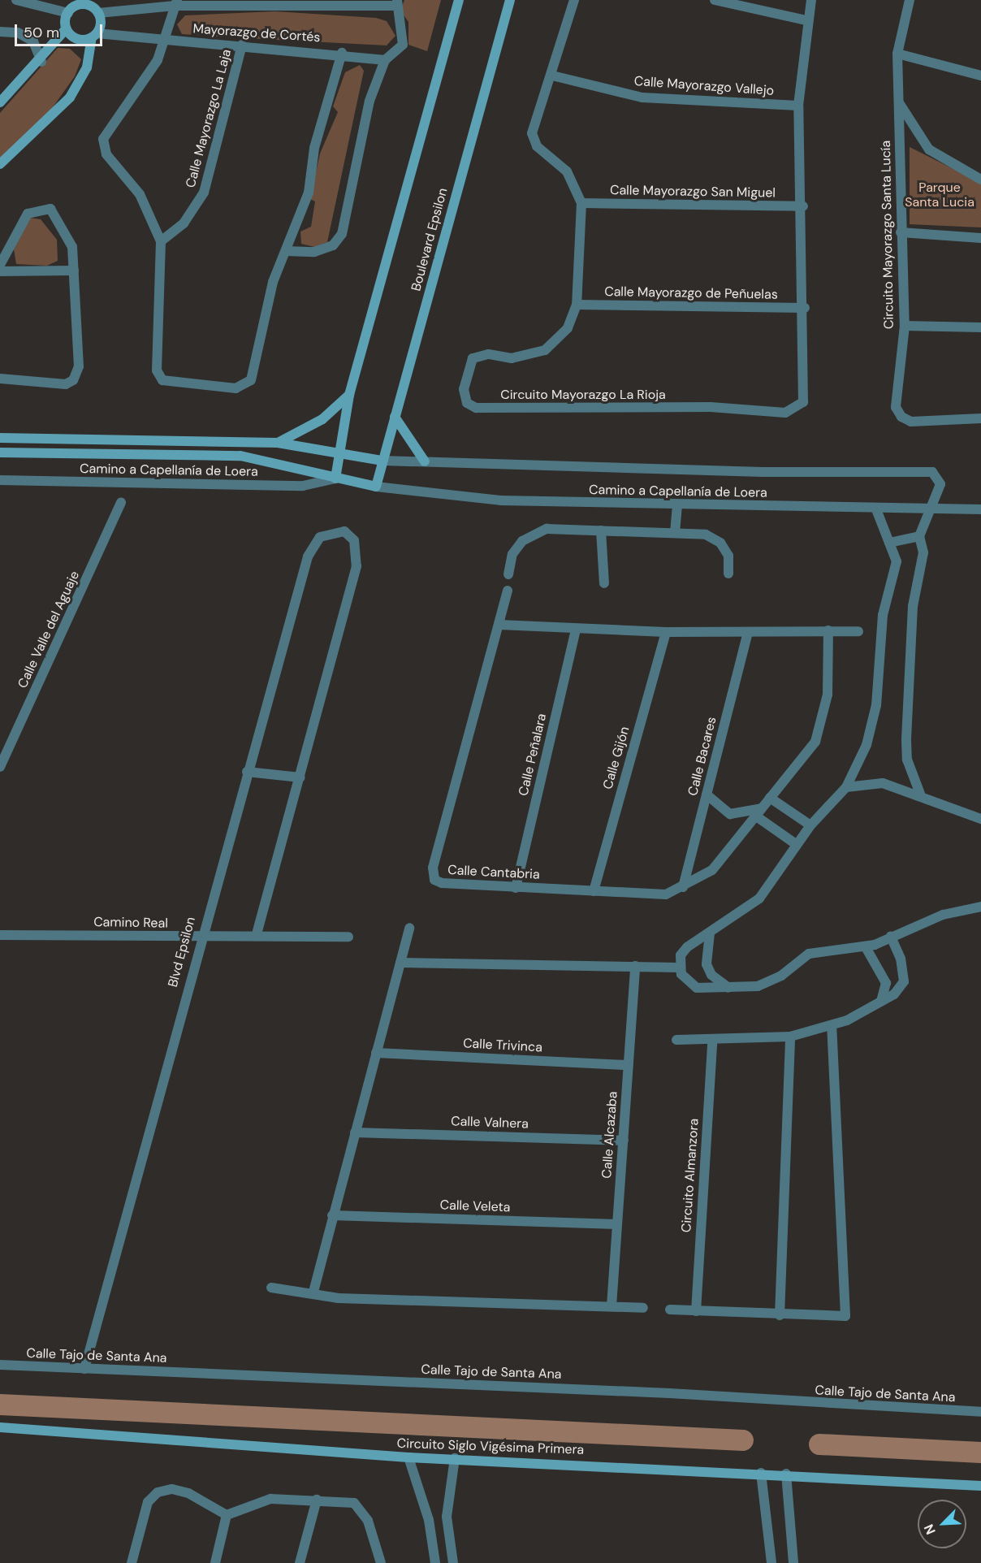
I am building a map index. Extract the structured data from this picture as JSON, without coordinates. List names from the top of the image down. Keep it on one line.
{"streets":{"street":["Mayorazgo de Cortés","Calle Mayorazgo Vallejo","Calle Mayorazgo La Laja","Calle Mayorazgo San Miguel","Circuito Mayorazgo Santa Lucía","Boulevard Epsilon","Calle Mayorazgo de Peñuelas","Circuito Mayorazgo La Rioja","Camino a Capellanía de Loera","Calle Valle del Aguaje","Calle Peñalara","Calle Bacares","Calle Gijón","Calle Cantabria","Camino Real","Blvd Epsilon","Calle Trivinca","Calle Valnera","Calle Alcazaba","Circuito Almanzora","Calle Veleta","Calle Tajo de Santa Ana","Circuito Siglo Vigésima Primera"]},"crossings":[["Mayorazgo de Cortés","Calle Mayorazgo La Laja"],["Calle Mayorazgo Vallejo","Circuito Mayorazgo La Rioja"],["Calle Mayorazgo San Miguel","Circuito Mayorazgo La Rioja"],["Boulevard Epsilon","Camino a Capellanía de Loera"],["Calle Mayorazgo de Peñuelas","Circuito Mayorazgo La Rioja"],["Calle Peñalara","Calle Cantabria"],["Calle Bacares","Calle Cantabria"],["Calle Gijón","Calle Cantabria"],["Camino Real","Blvd Epsilon"],["Blvd Epsilon","Calle Tajo de Santa Ana"],["Calle Trivinca","Calle Alcazaba"],["Calle Valnera","Calle Alcazaba"],["Calle Alcazaba","Calle Veleta"]],"parks":["Parque Santa Lucia"],"scale_bar":"50 m","north":"bottom left"}
